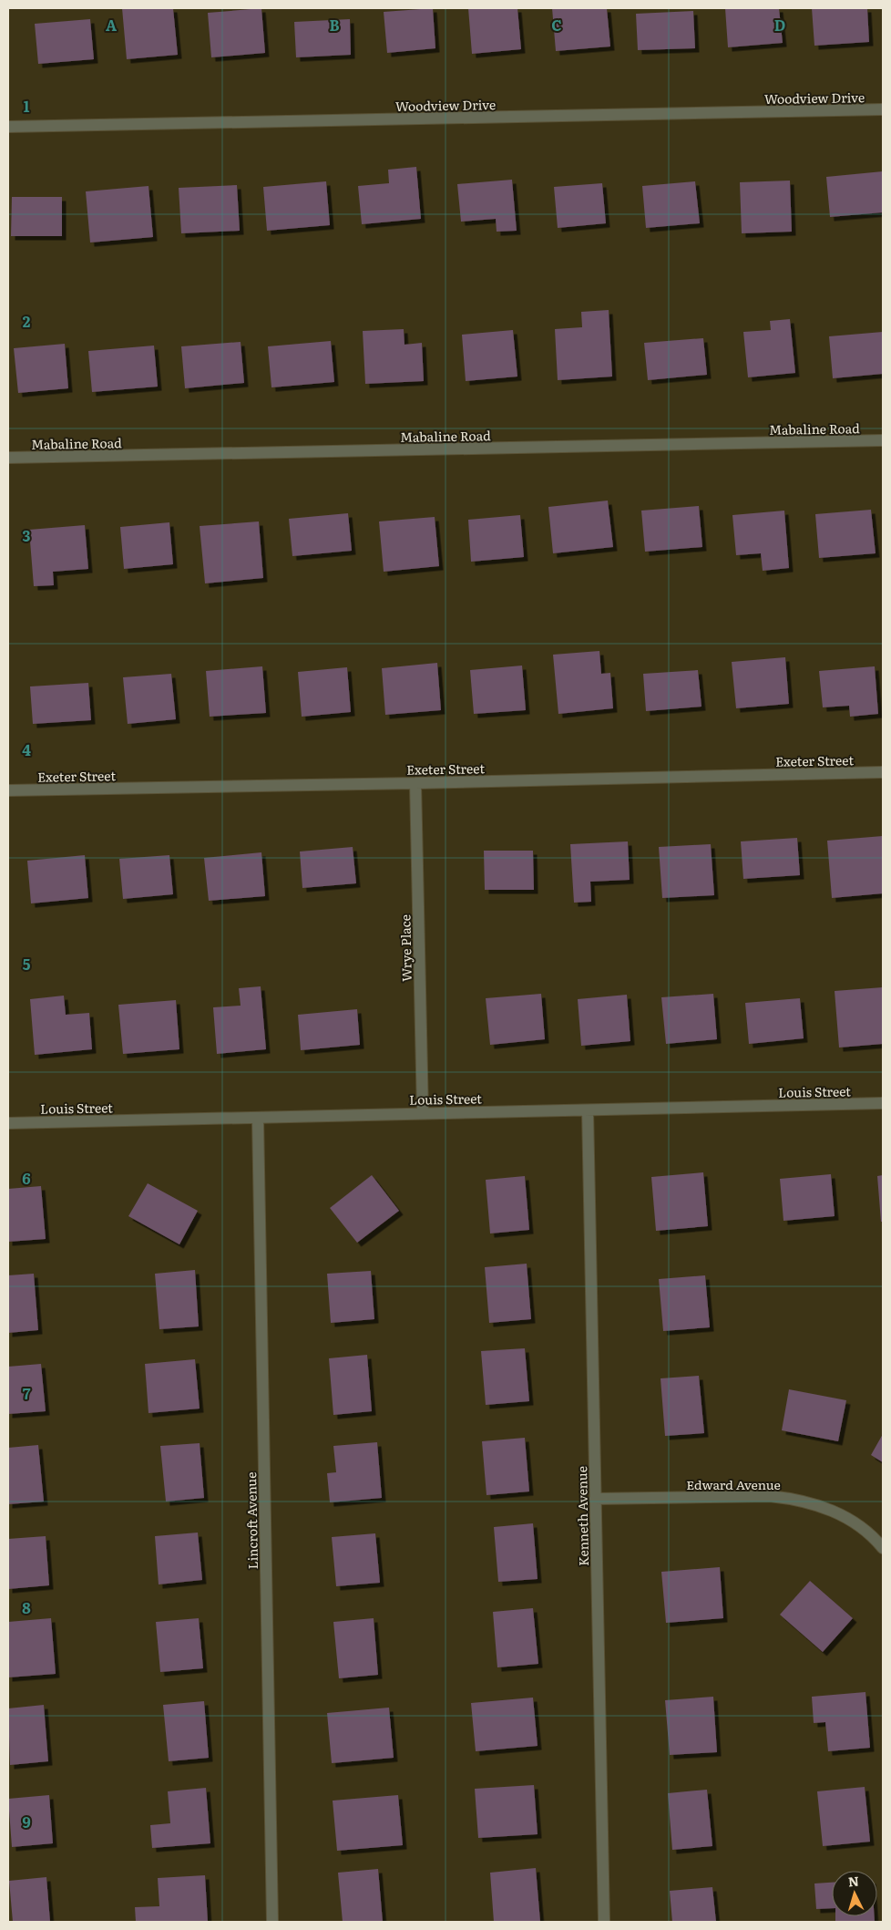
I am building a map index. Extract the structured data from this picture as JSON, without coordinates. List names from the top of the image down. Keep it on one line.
{"streets":{"street":["Woodview Drive","Mabaline Road","Exeter Street","Wrye Place","Louis Street","Edward Avenue","Kenneth Avenue","Lincroft Avenue"]},"crossings":[["Exeter Street","Wrye Place"],["Wrye Place","Louis Street"],["Louis Street","Kenneth Avenue"],["Louis Street","Lincroft Avenue"],["Edward Avenue","Kenneth Avenue"]],"north":"top","grid":{"columns":["A","B","C","D"],"rows":["1","2","3","4","5","6","7","8","9"]}}
